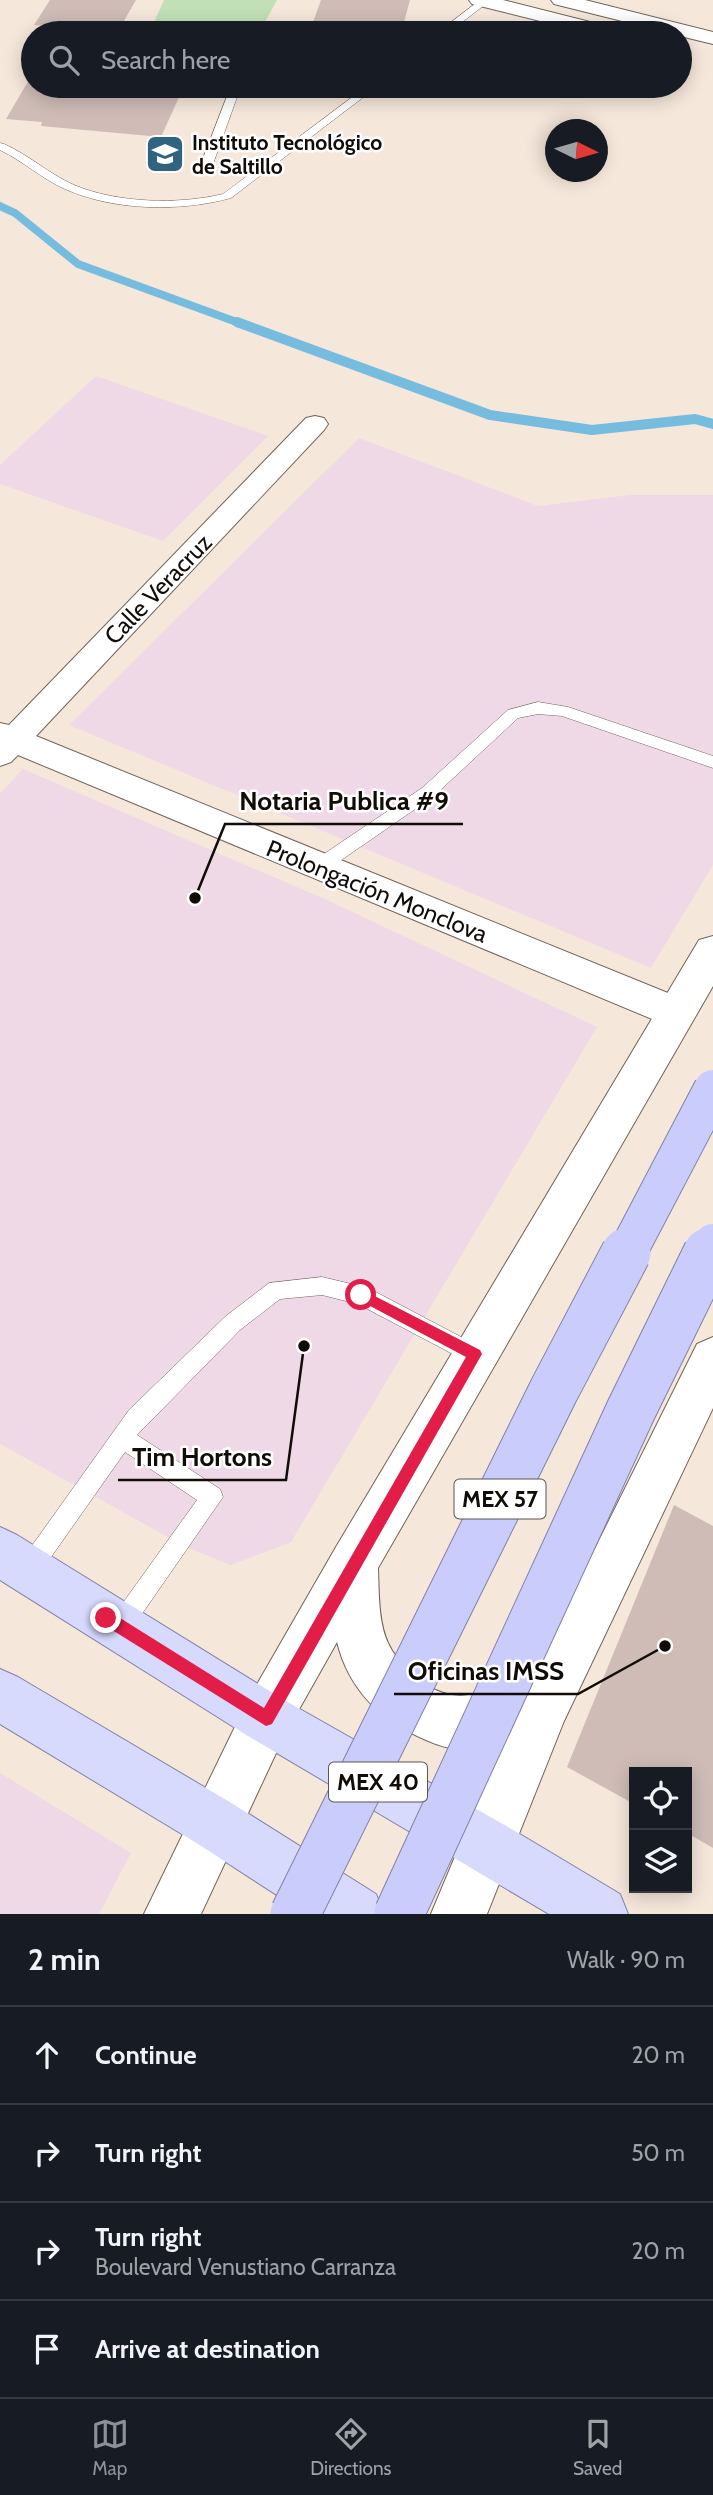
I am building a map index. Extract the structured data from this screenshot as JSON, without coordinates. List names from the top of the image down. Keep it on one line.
{"streets":{"highway":["MEX 57"],"main road":["MEX 40"],"street":["Calle Veracruz","Prolongación Monclova"]},"crossings":[["Calle Veracruz","Prolongación Monclova"]],"places":{"school or university":["Instituto Tecnológico de Saltillo"],"other":["Notaria Publica #9","Tim Hortons","Oficinas IMSS"]},"north":"right","page":{"search":"Search here","heading":["2 min","Walk · 90 m"],"list":[["Continue","20 m"],["Turn right","50 m"],["Turn right","Boulevard Venustiano Carranza","20 m"],"Arrive at destination"],"nav":["Map","Directions","Saved"]}}
